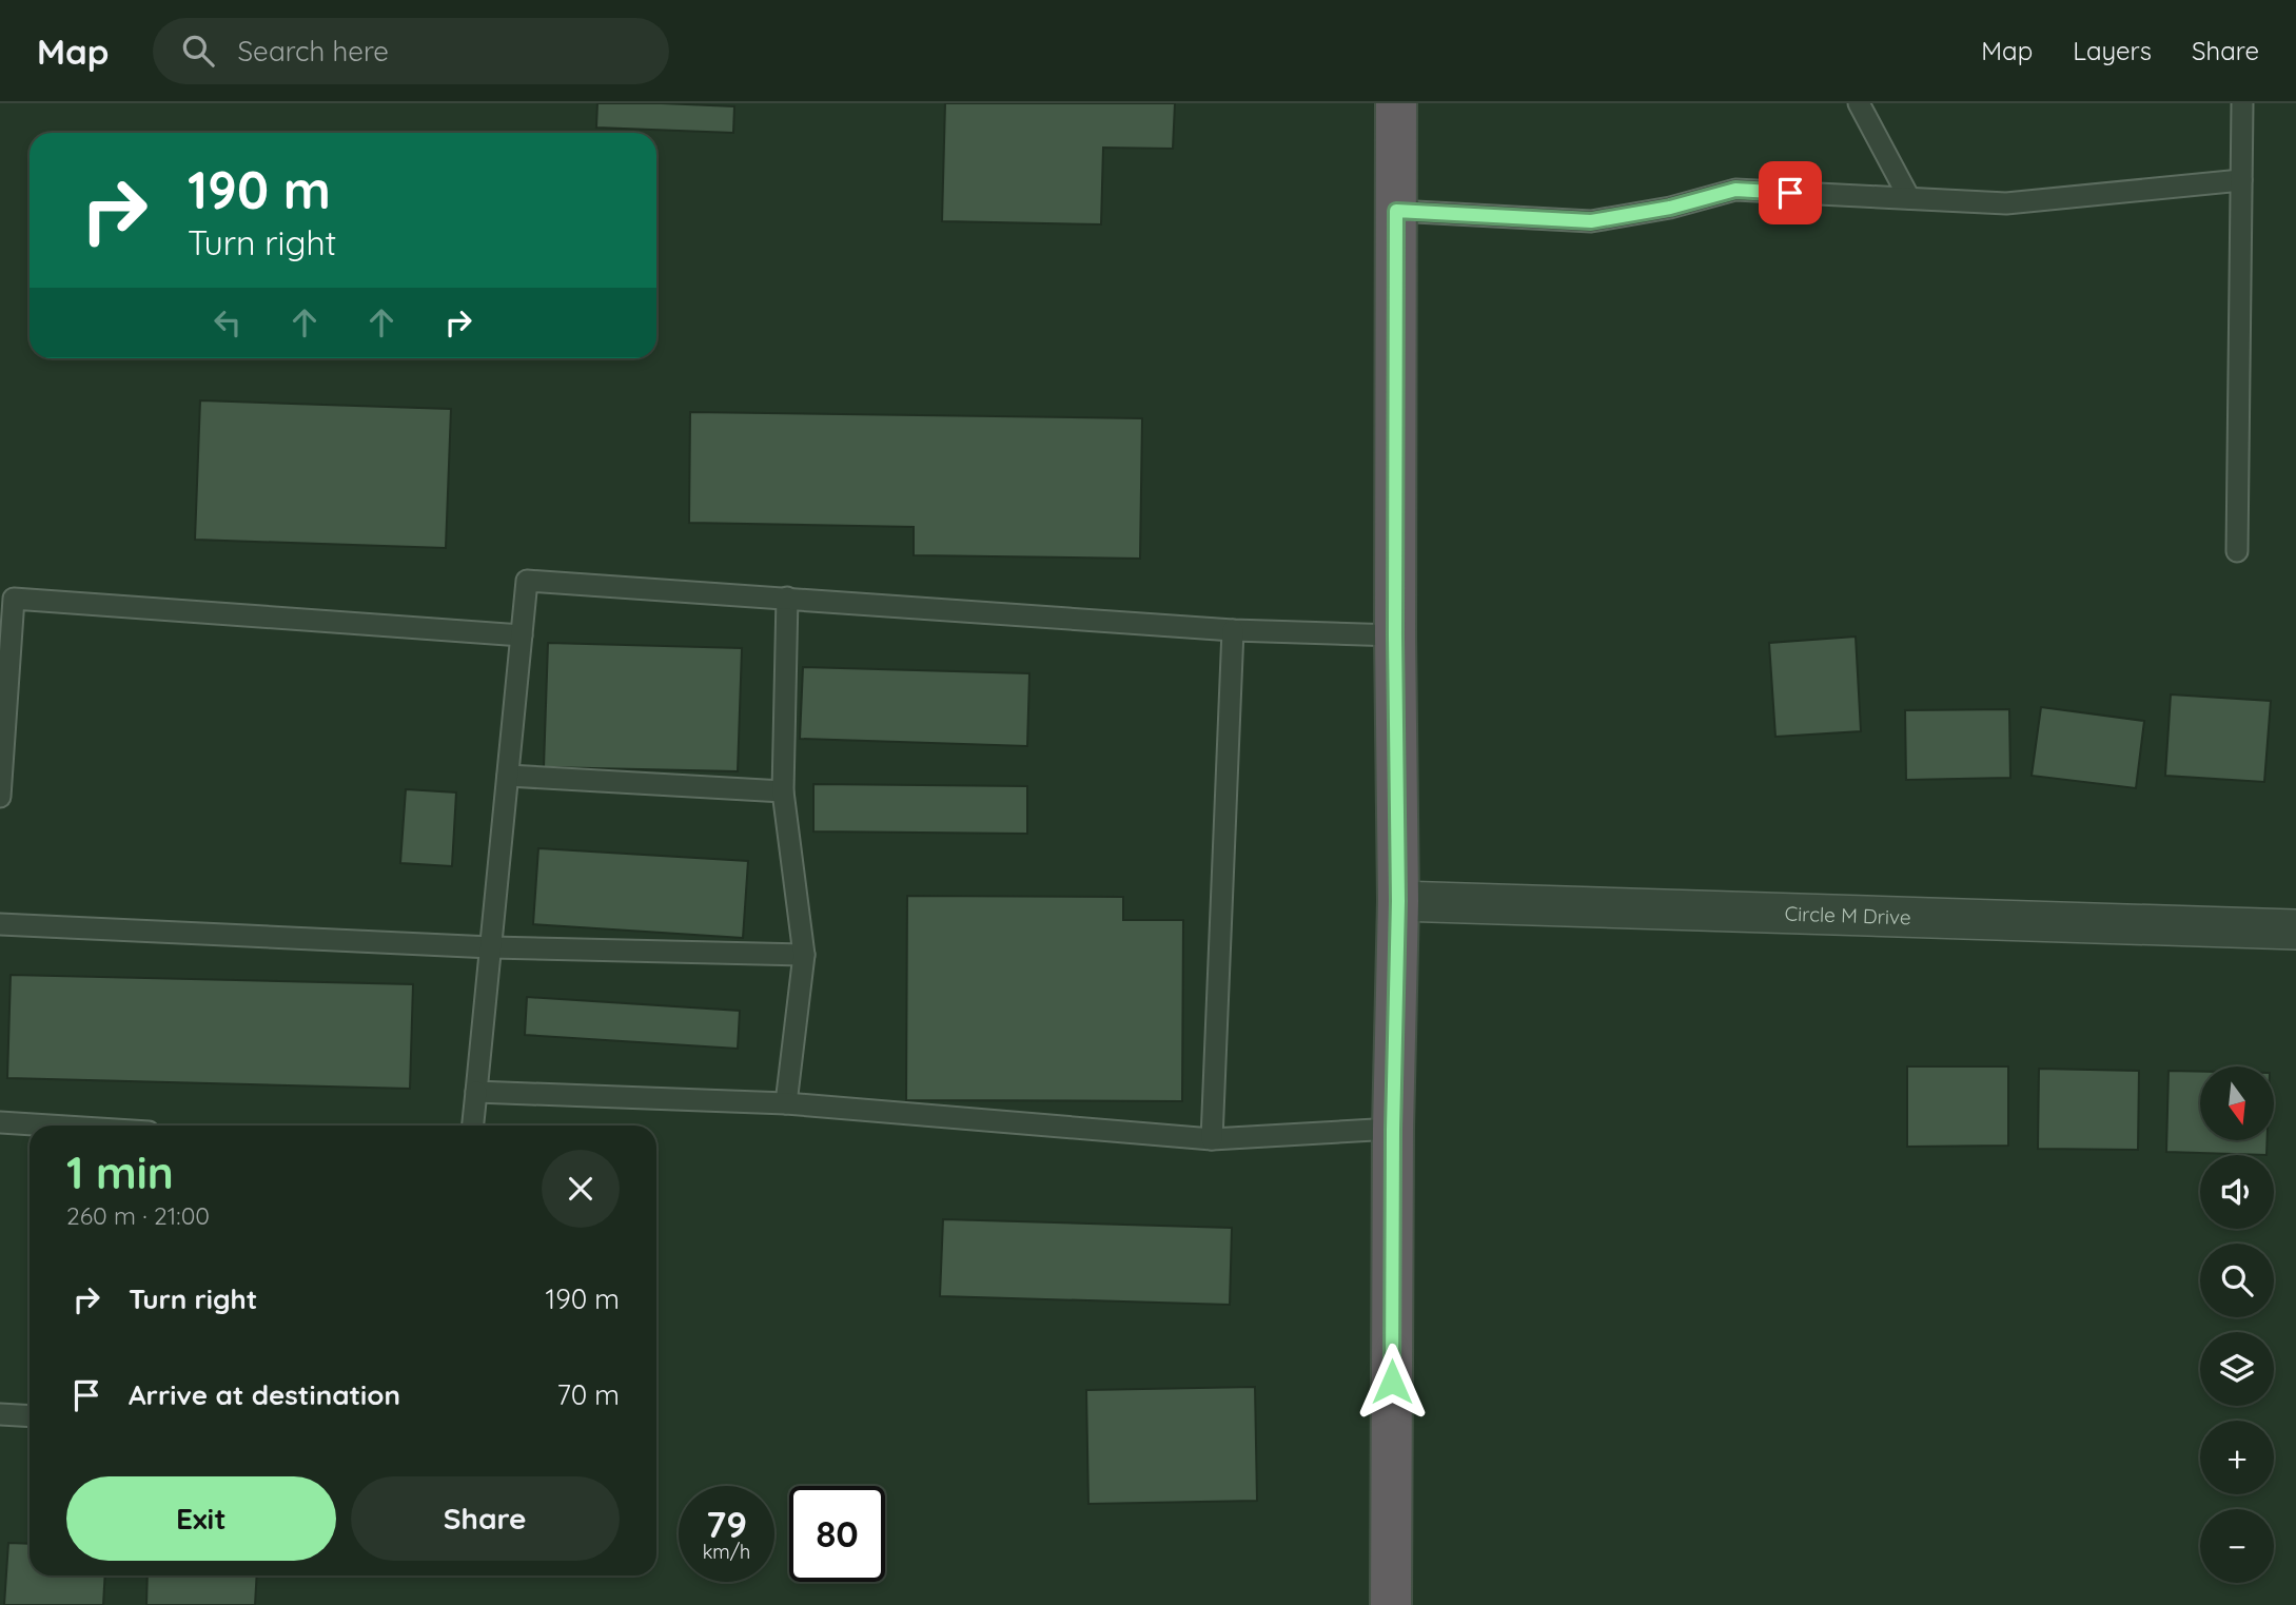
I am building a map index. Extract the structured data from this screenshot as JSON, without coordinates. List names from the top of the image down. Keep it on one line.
{"streets":{"street":["Circle M Drive"]},"north":"bottom","page":{"header":"Map","search":"Search here","nav":["Map","Layers","Share"],"turn":["190 m","Turn right"],"map_buttons":["+","−"],"heading":["1 min","260 m · 21:00"],"list":[{"name":"Turn right","value":"190 m"},{"name":"Arrive at destination","value":"70 m"}],"buttons":["Exit","Share"],"speed":"79 km/h","limit":"80"}}
